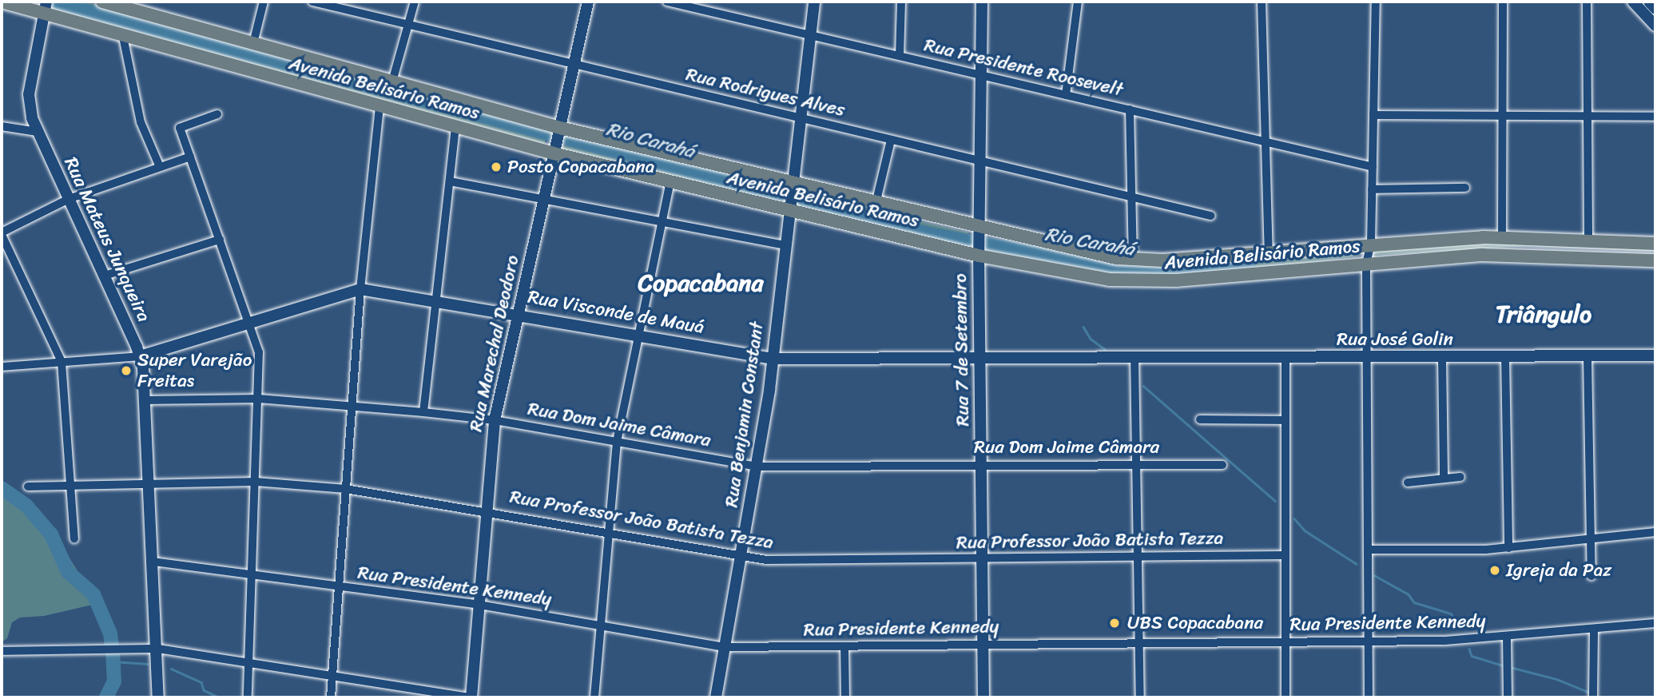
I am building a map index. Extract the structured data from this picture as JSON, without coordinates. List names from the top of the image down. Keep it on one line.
{"streets":{"main road":["Avenida Belisário Ramos"],"street":["Rua Presidente Roosevelt","Rua Rodrigues Alves","Rua Mateus Junqueira","Rua Visconde de Mauá","Rua José Golin","Rua Marechal Deodoro","Rua 7 de Setembro","Rua Benjamin Constant","Rua Dom Jaime Câmara","Rua Professor João Batista Tezza","Rua Presidente Kennedy"]},"crossings":[["Rua Presidente Roosevelt","Rua 7 de Setembro"],["Rua Presidente Roosevelt","Rua Benjamin Constant"],["Avenida Belisário Ramos","Rua Mateus Junqueira"],["Avenida Belisário Ramos","Rua Marechal Deodoro"],["Avenida Belisário Ramos","Rua 7 de Setembro"],["Avenida Belisário Ramos","Rua Benjamin Constant"],["Rua Rodrigues Alves","Rua Marechal Deodoro"],["Rua Rodrigues Alves","Rua 7 de Setembro"],["Rua Rodrigues Alves","Rua Benjamin Constant"],["Rua Mateus Junqueira","Rua Visconde de Mauá"],["Rua Mateus Junqueira","Rua Dom Jaime Câmara"],["Rua Mateus Junqueira","Rua Professor João Batista Tezza"],["Rua Mateus Junqueira","Rua Presidente Kennedy"],["Rua Visconde de Mauá","Rua José Golin"],["Rua Visconde de Mauá","Rua Marechal Deodoro"],["Rua Visconde de Mauá","Rua 7 de Setembro"],["Rua Visconde de Mauá","Rua Benjamin Constant"],["Rua Marechal Deodoro","Rua Dom Jaime Câmara"],["Rua Marechal Deodoro","Rua Professor João Batista Tezza"],["Rua Marechal Deodoro","Rua Presidente Kennedy"],["Rua 7 de Setembro","Rua Dom Jaime Câmara"],["Rua 7 de Setembro","Rua Professor João Batista Tezza"],["Rua 7 de Setembro","Rua Presidente Kennedy"],["Rua Benjamin Constant","Rua Dom Jaime Câmara"],["Rua Benjamin Constant","Rua Professor João Batista Tezza"],["Rua Benjamin Constant","Rua Presidente Kennedy"]],"districts":["Copacabana","Triângulo"],"water":["Rio Carahá"],"places":["Posto Copacabana","Super Varejão Freitas","Igreja da Paz","UBS Copacabana"]}
